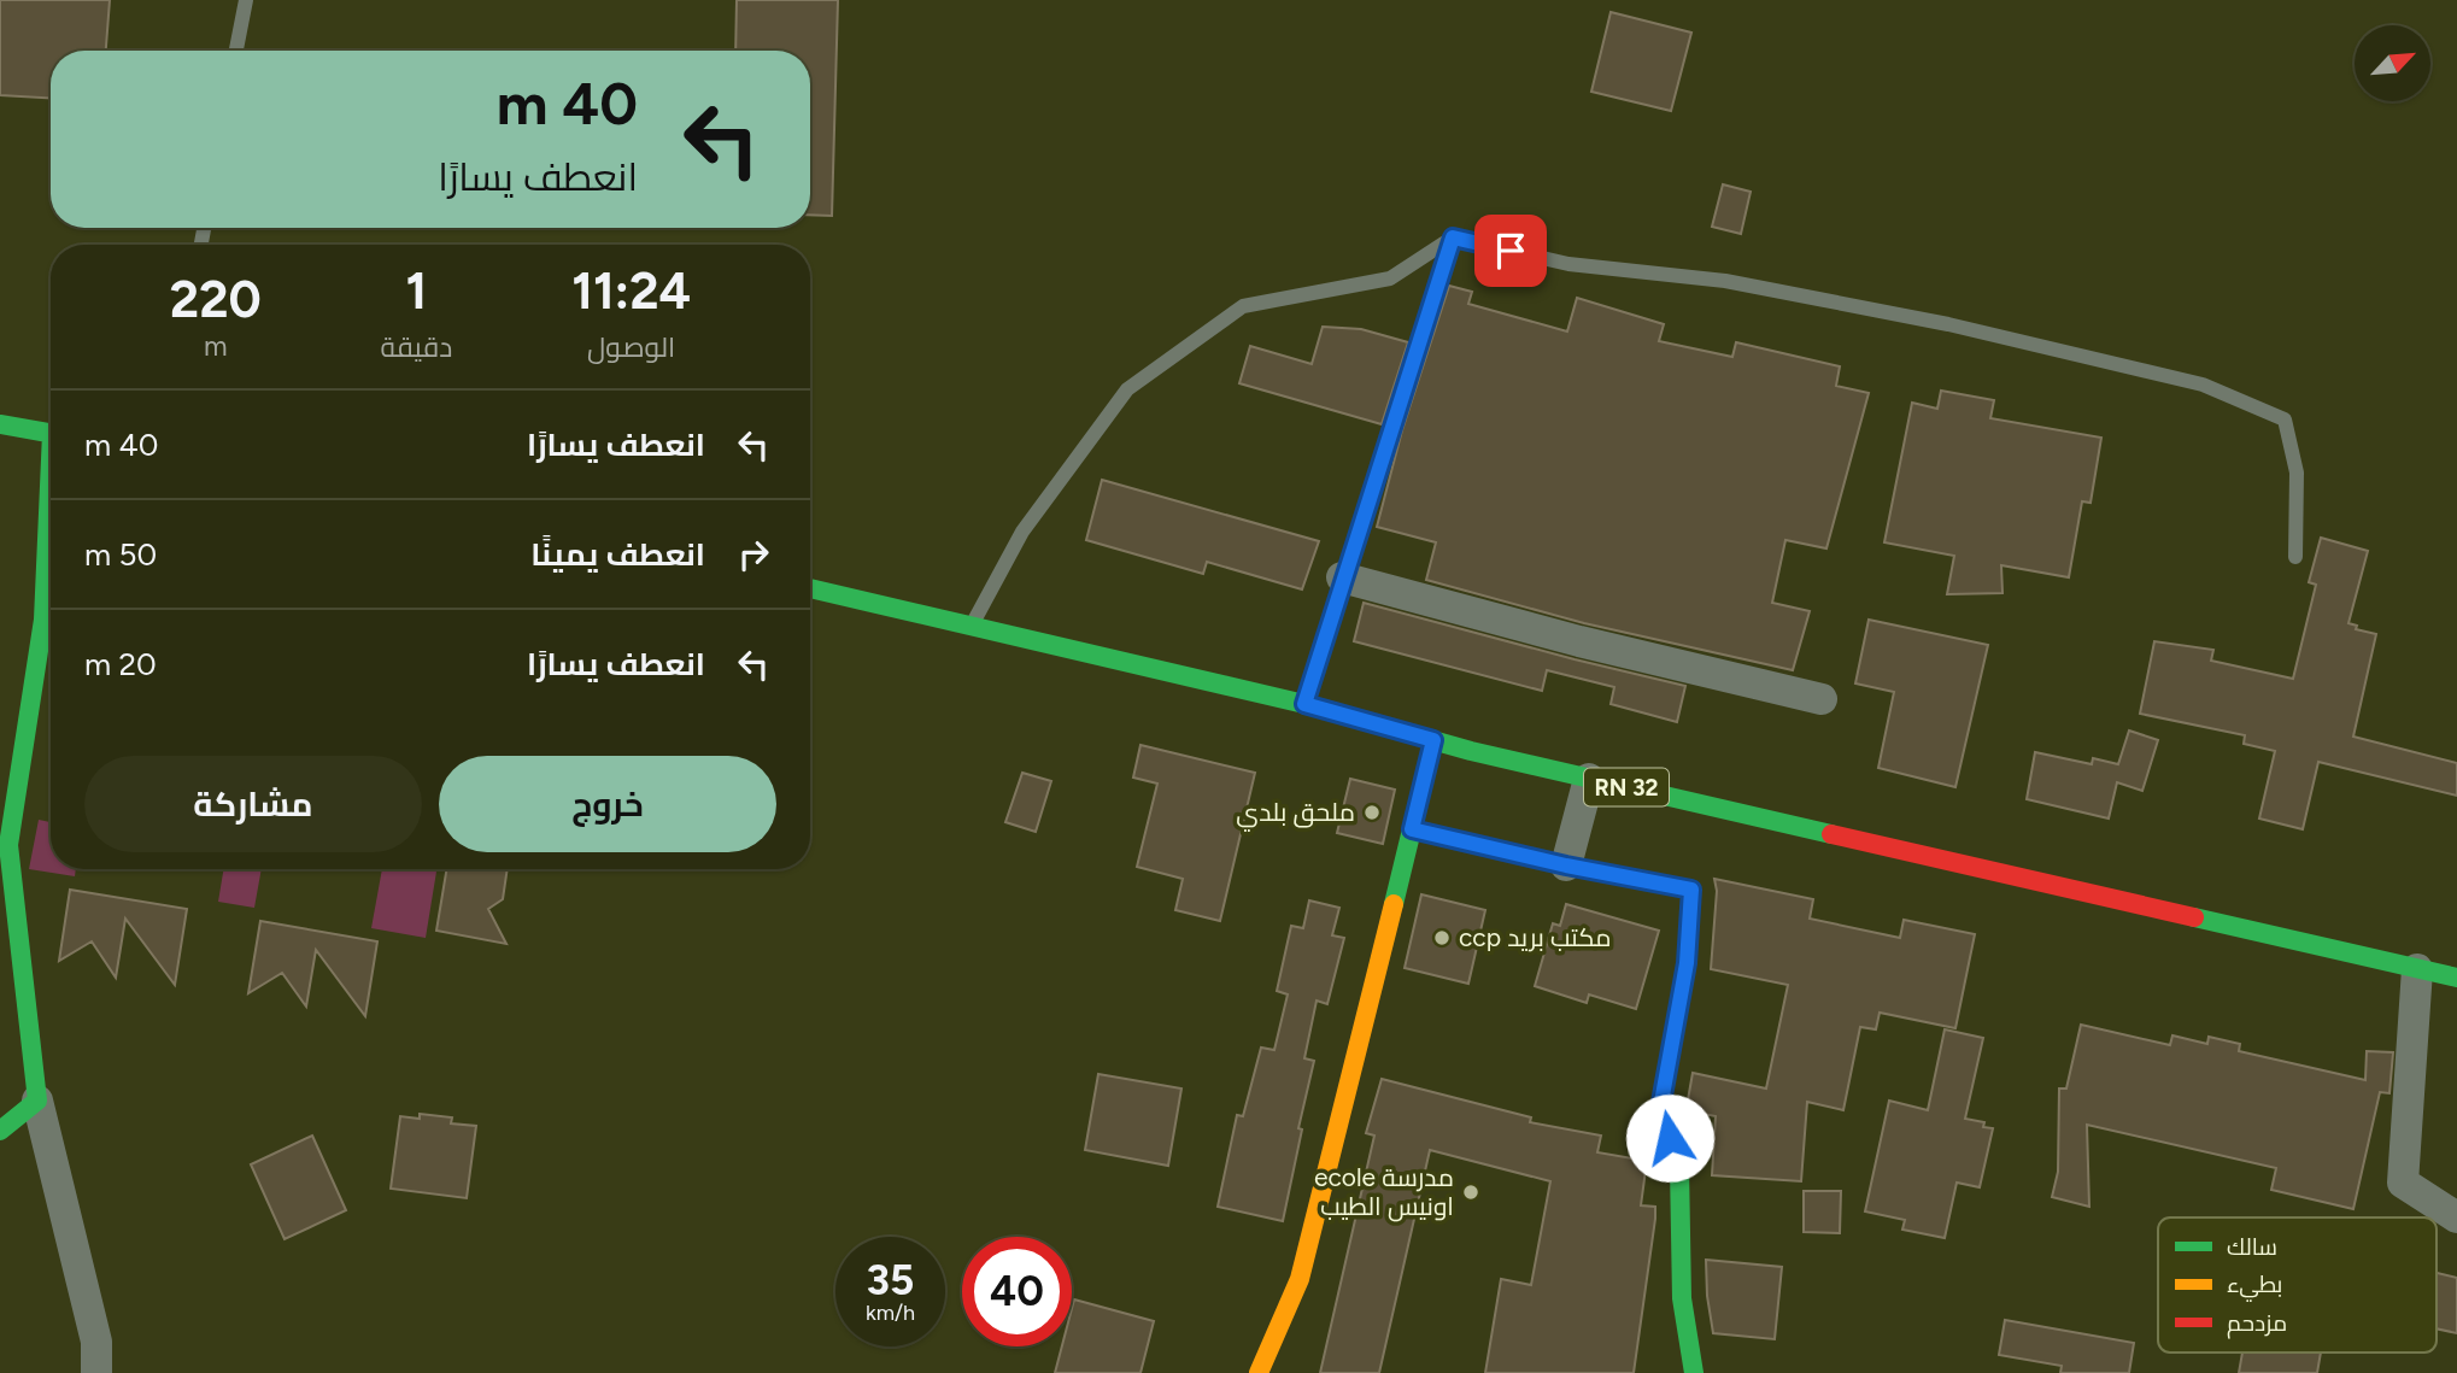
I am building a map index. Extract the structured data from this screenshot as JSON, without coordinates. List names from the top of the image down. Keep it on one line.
{"streets":{"street":["RN 32"]},"places":["ملحق بلدي","ccp مكتب بريد","ecole مدرسة اونيس الطيب"],"legend":["سالك","بطيء","مزدحم"],"north":"top right","page":{"turn":["40 m","انعطف يسارًا"],"eta":["11:24","الوصول","1","دقيقة","220","m"],"list":[{"name":"انعطف يسارًا","value":"40 m"},{"name":"انعطف يمينًا","value":"50 m"},{"name":"انعطف يسارًا","value":"20 m"}],"buttons":["خروج","مشاركة"],"speed":"35 km/h","limit":"40"}}
